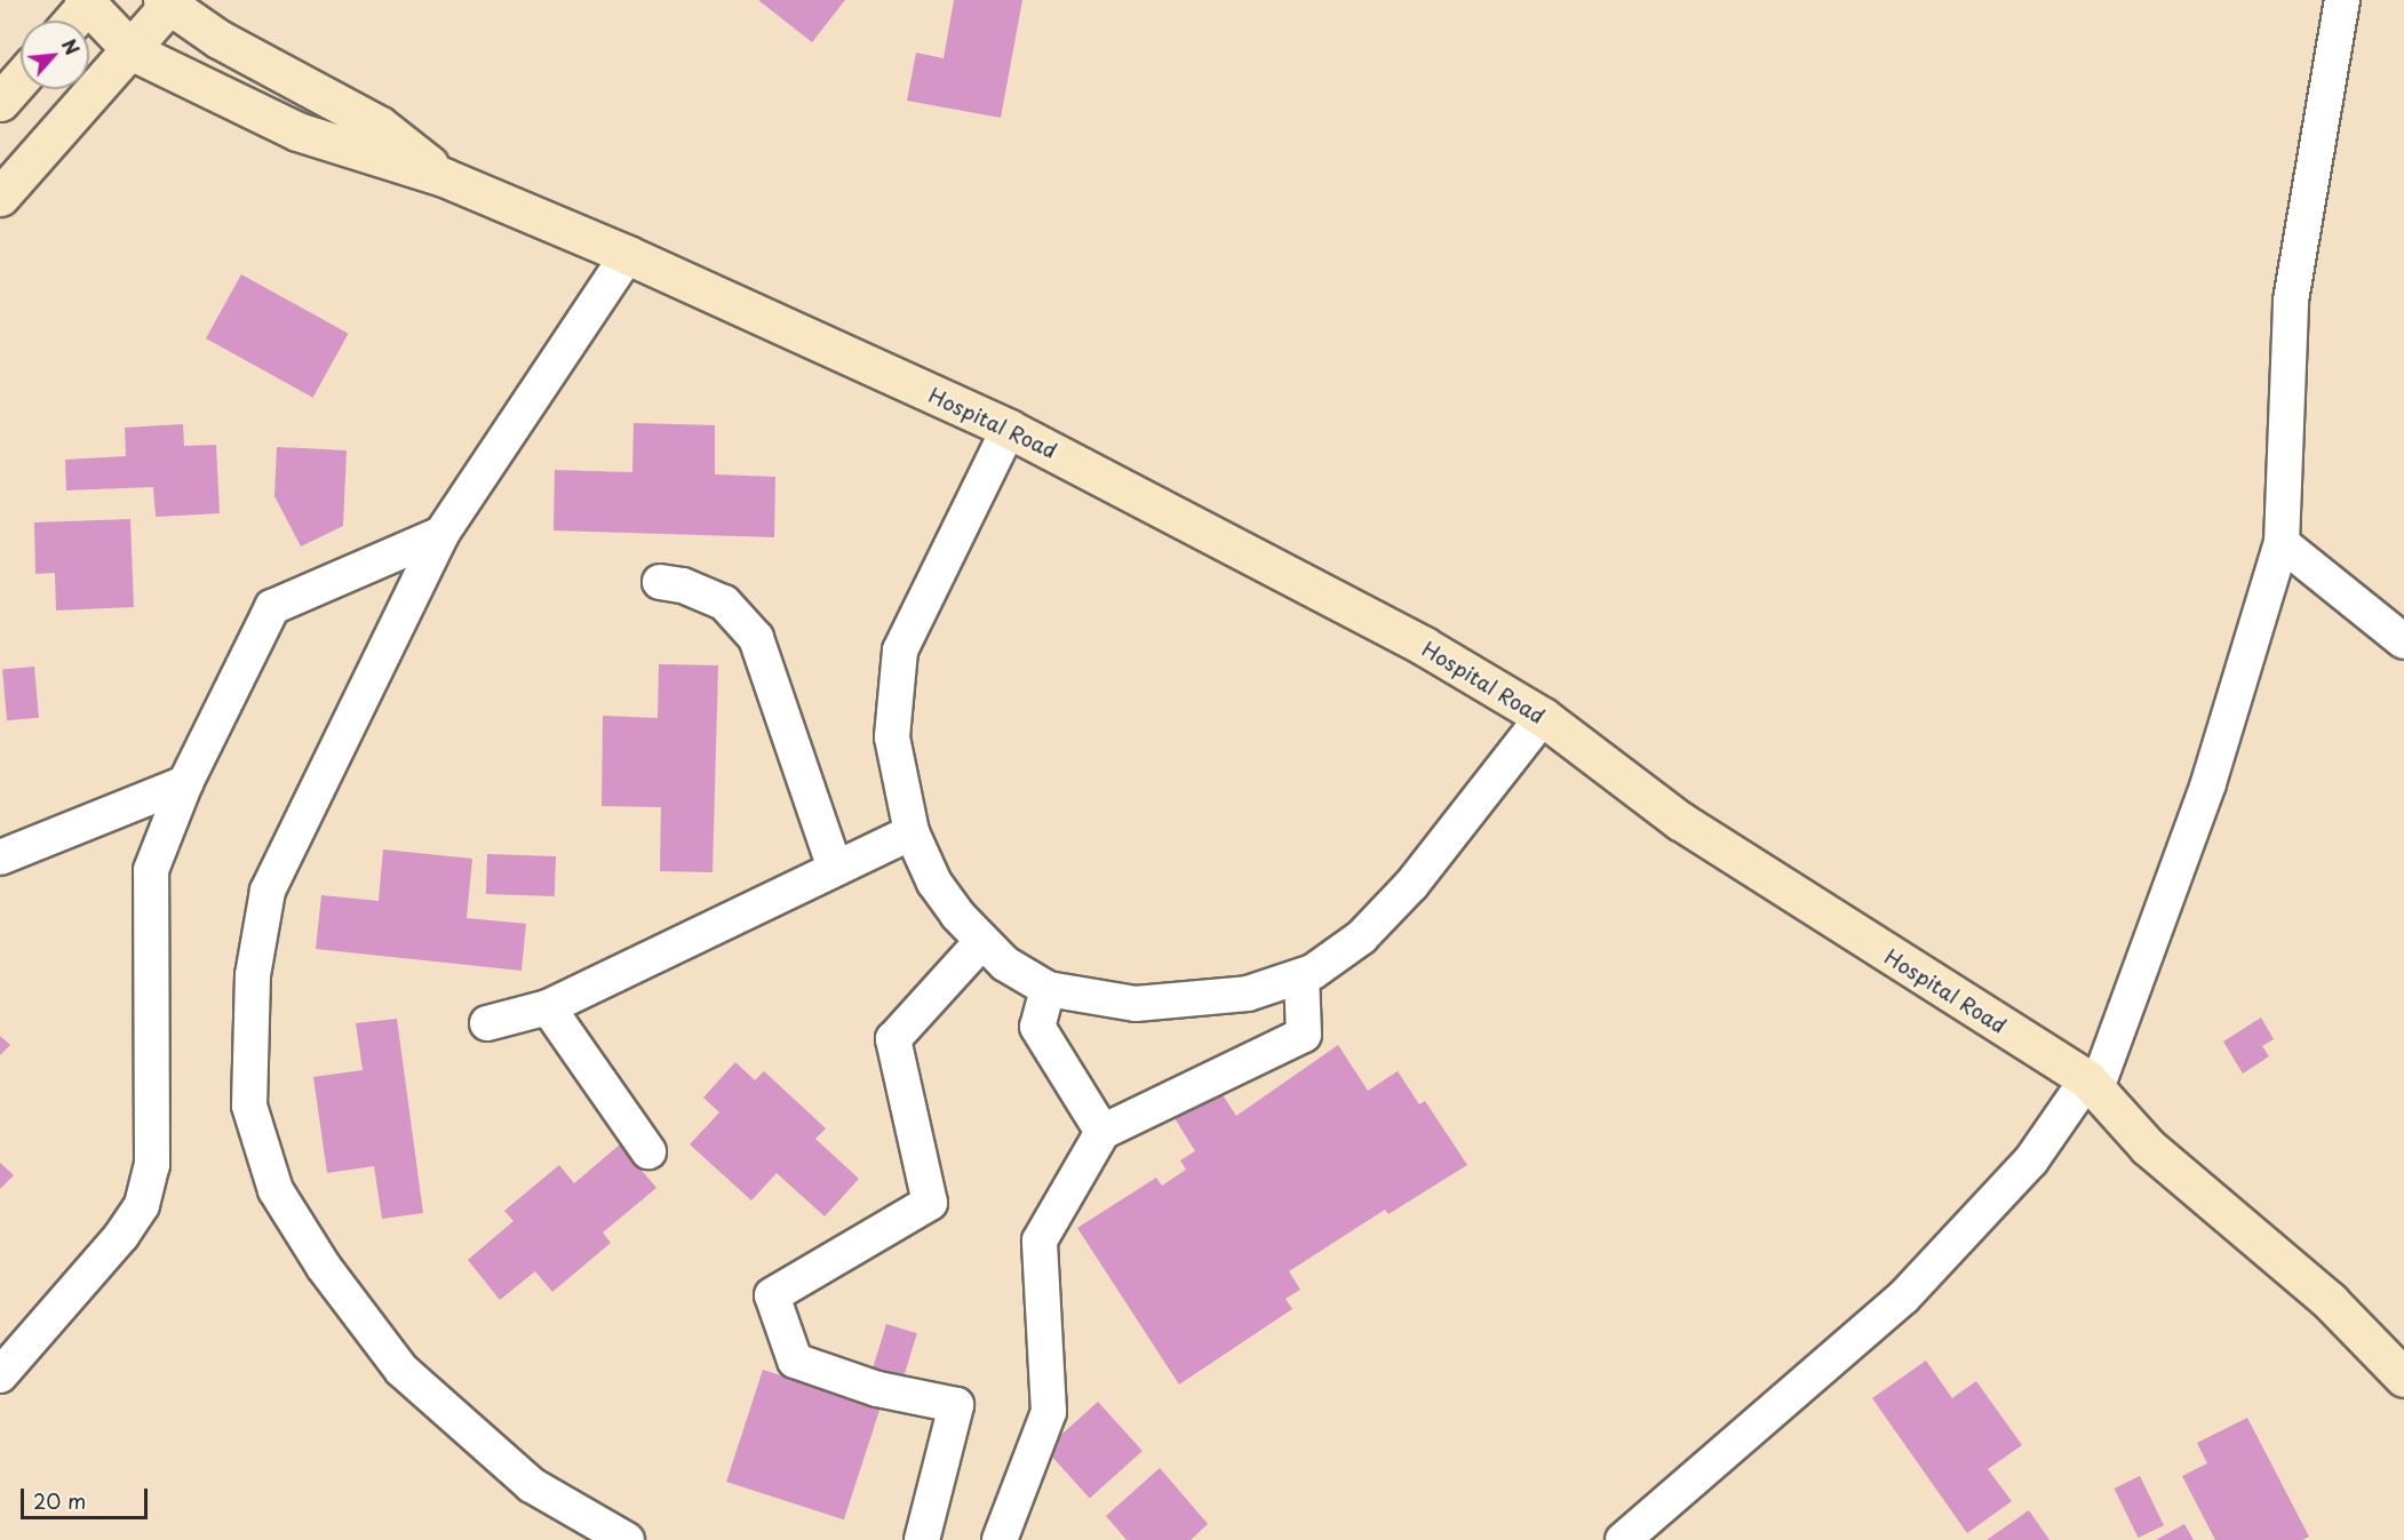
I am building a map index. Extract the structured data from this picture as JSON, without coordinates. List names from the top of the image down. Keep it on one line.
{"streets":{"street":["Hospital Road"]},"scale_bar":"20 m","north":"top right"}
